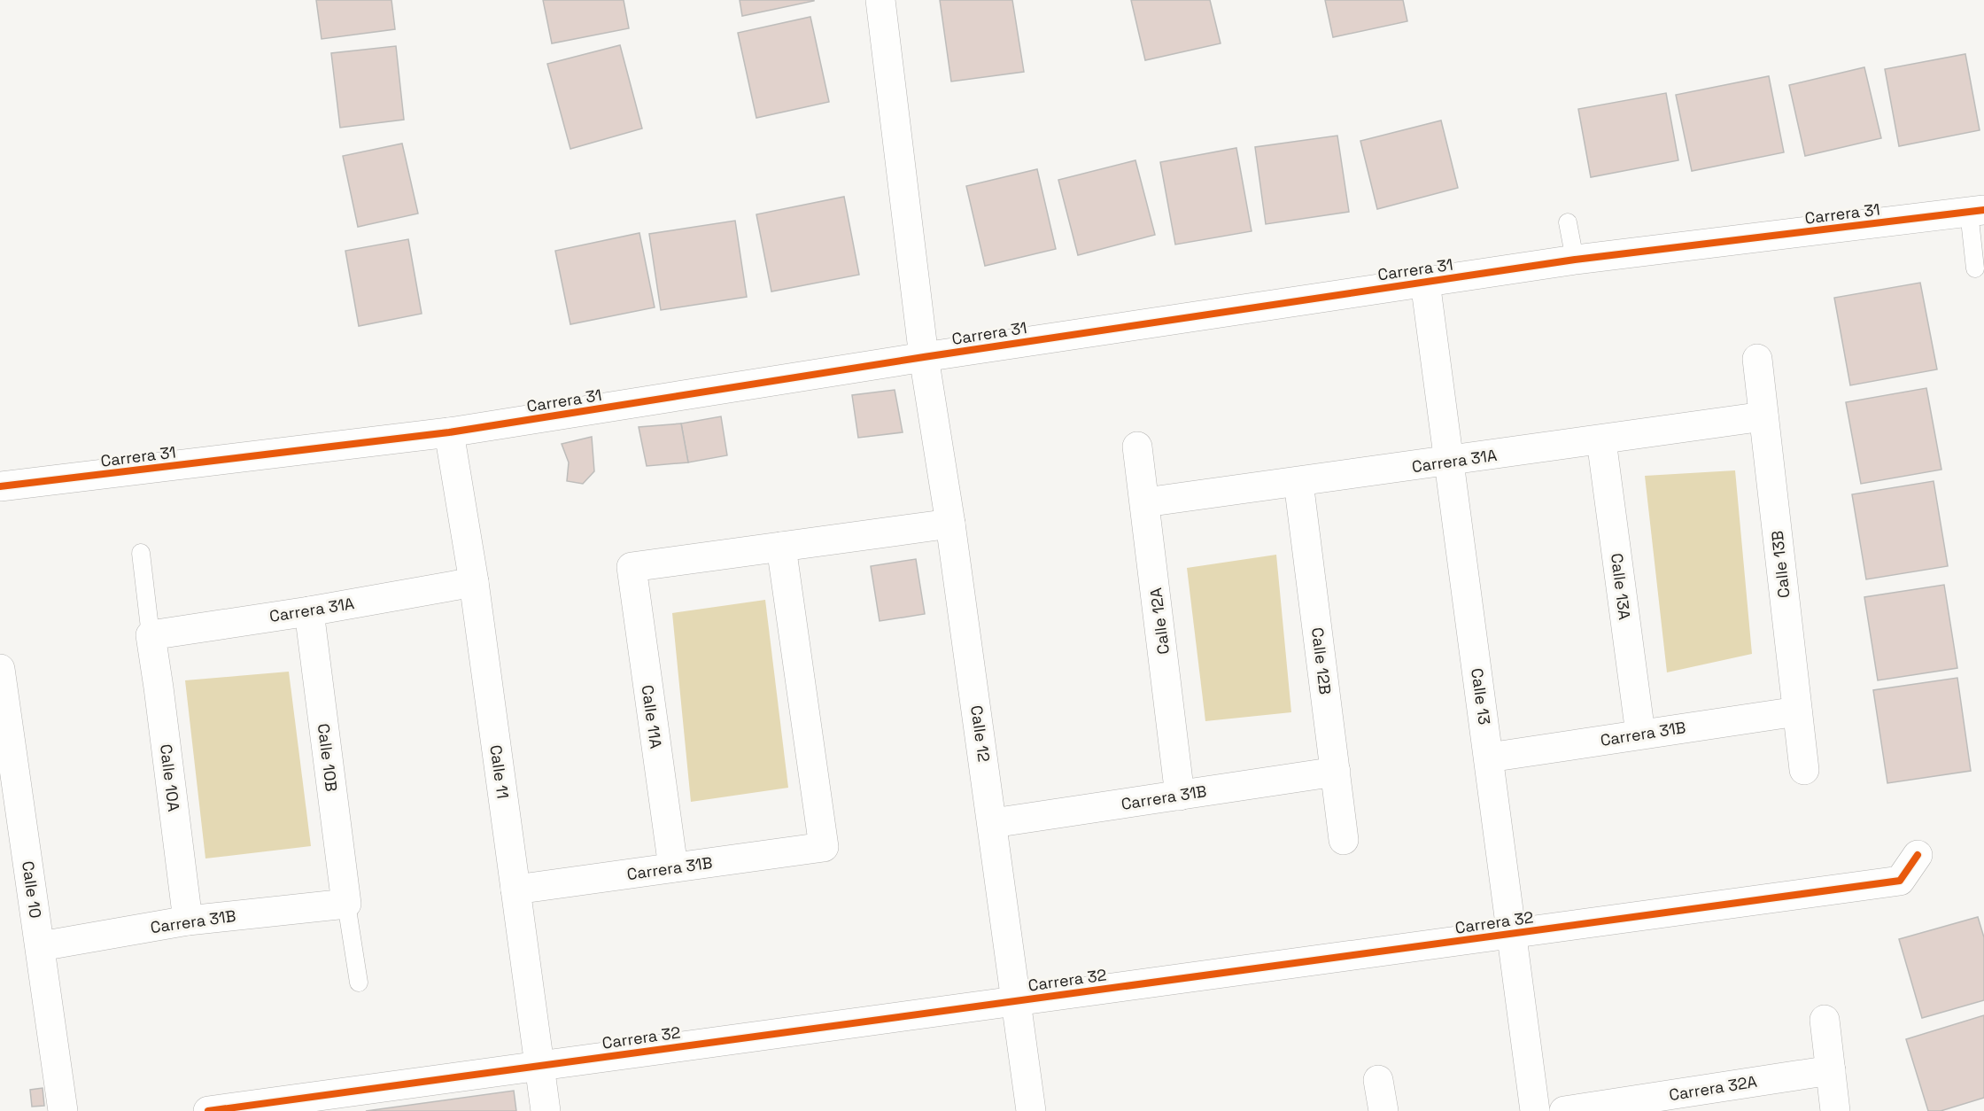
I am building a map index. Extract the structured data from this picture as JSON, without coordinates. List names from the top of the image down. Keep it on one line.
{"streets":{"street":["Carrera 31","Carrera 31A","Calle 13B","Calle 13A","Calle 12A","Calle 12B","Calle 13","Calle 11A","Calle 12","Carrera 31B","Calle 10B","Calle 11","Calle 10A","Calle 10","Carrera 32","Carrera 32A"]},"crossings":[["Carrera 31","Calle 13"],["Carrera 31","Calle 12"],["Carrera 31","Calle 11"],["Carrera 31A","Calle 13B"],["Carrera 31A","Calle 13A"],["Carrera 31A","Calle 12A"],["Carrera 31A","Calle 12B"],["Carrera 31A","Calle 13"],["Carrera 31A","Calle 10B"],["Carrera 31A","Calle 11"],["Carrera 31A","Calle 10A"],["Calle 13B","Carrera 31B"],["Calle 13A","Carrera 31B"],["Calle 12A","Carrera 31B"],["Calle 12B","Carrera 31B"],["Calle 13","Carrera 31B"],["Calle 13","Carrera 32"],["Calle 11A","Carrera 31B"],["Calle 12","Carrera 31B"],["Calle 12","Carrera 32"],["Carrera 31B","Calle 10B"],["Carrera 31B","Calle 11"],["Carrera 31B","Calle 10A"],["Carrera 31B","Calle 10"],["Calle 11","Carrera 32"]]}
